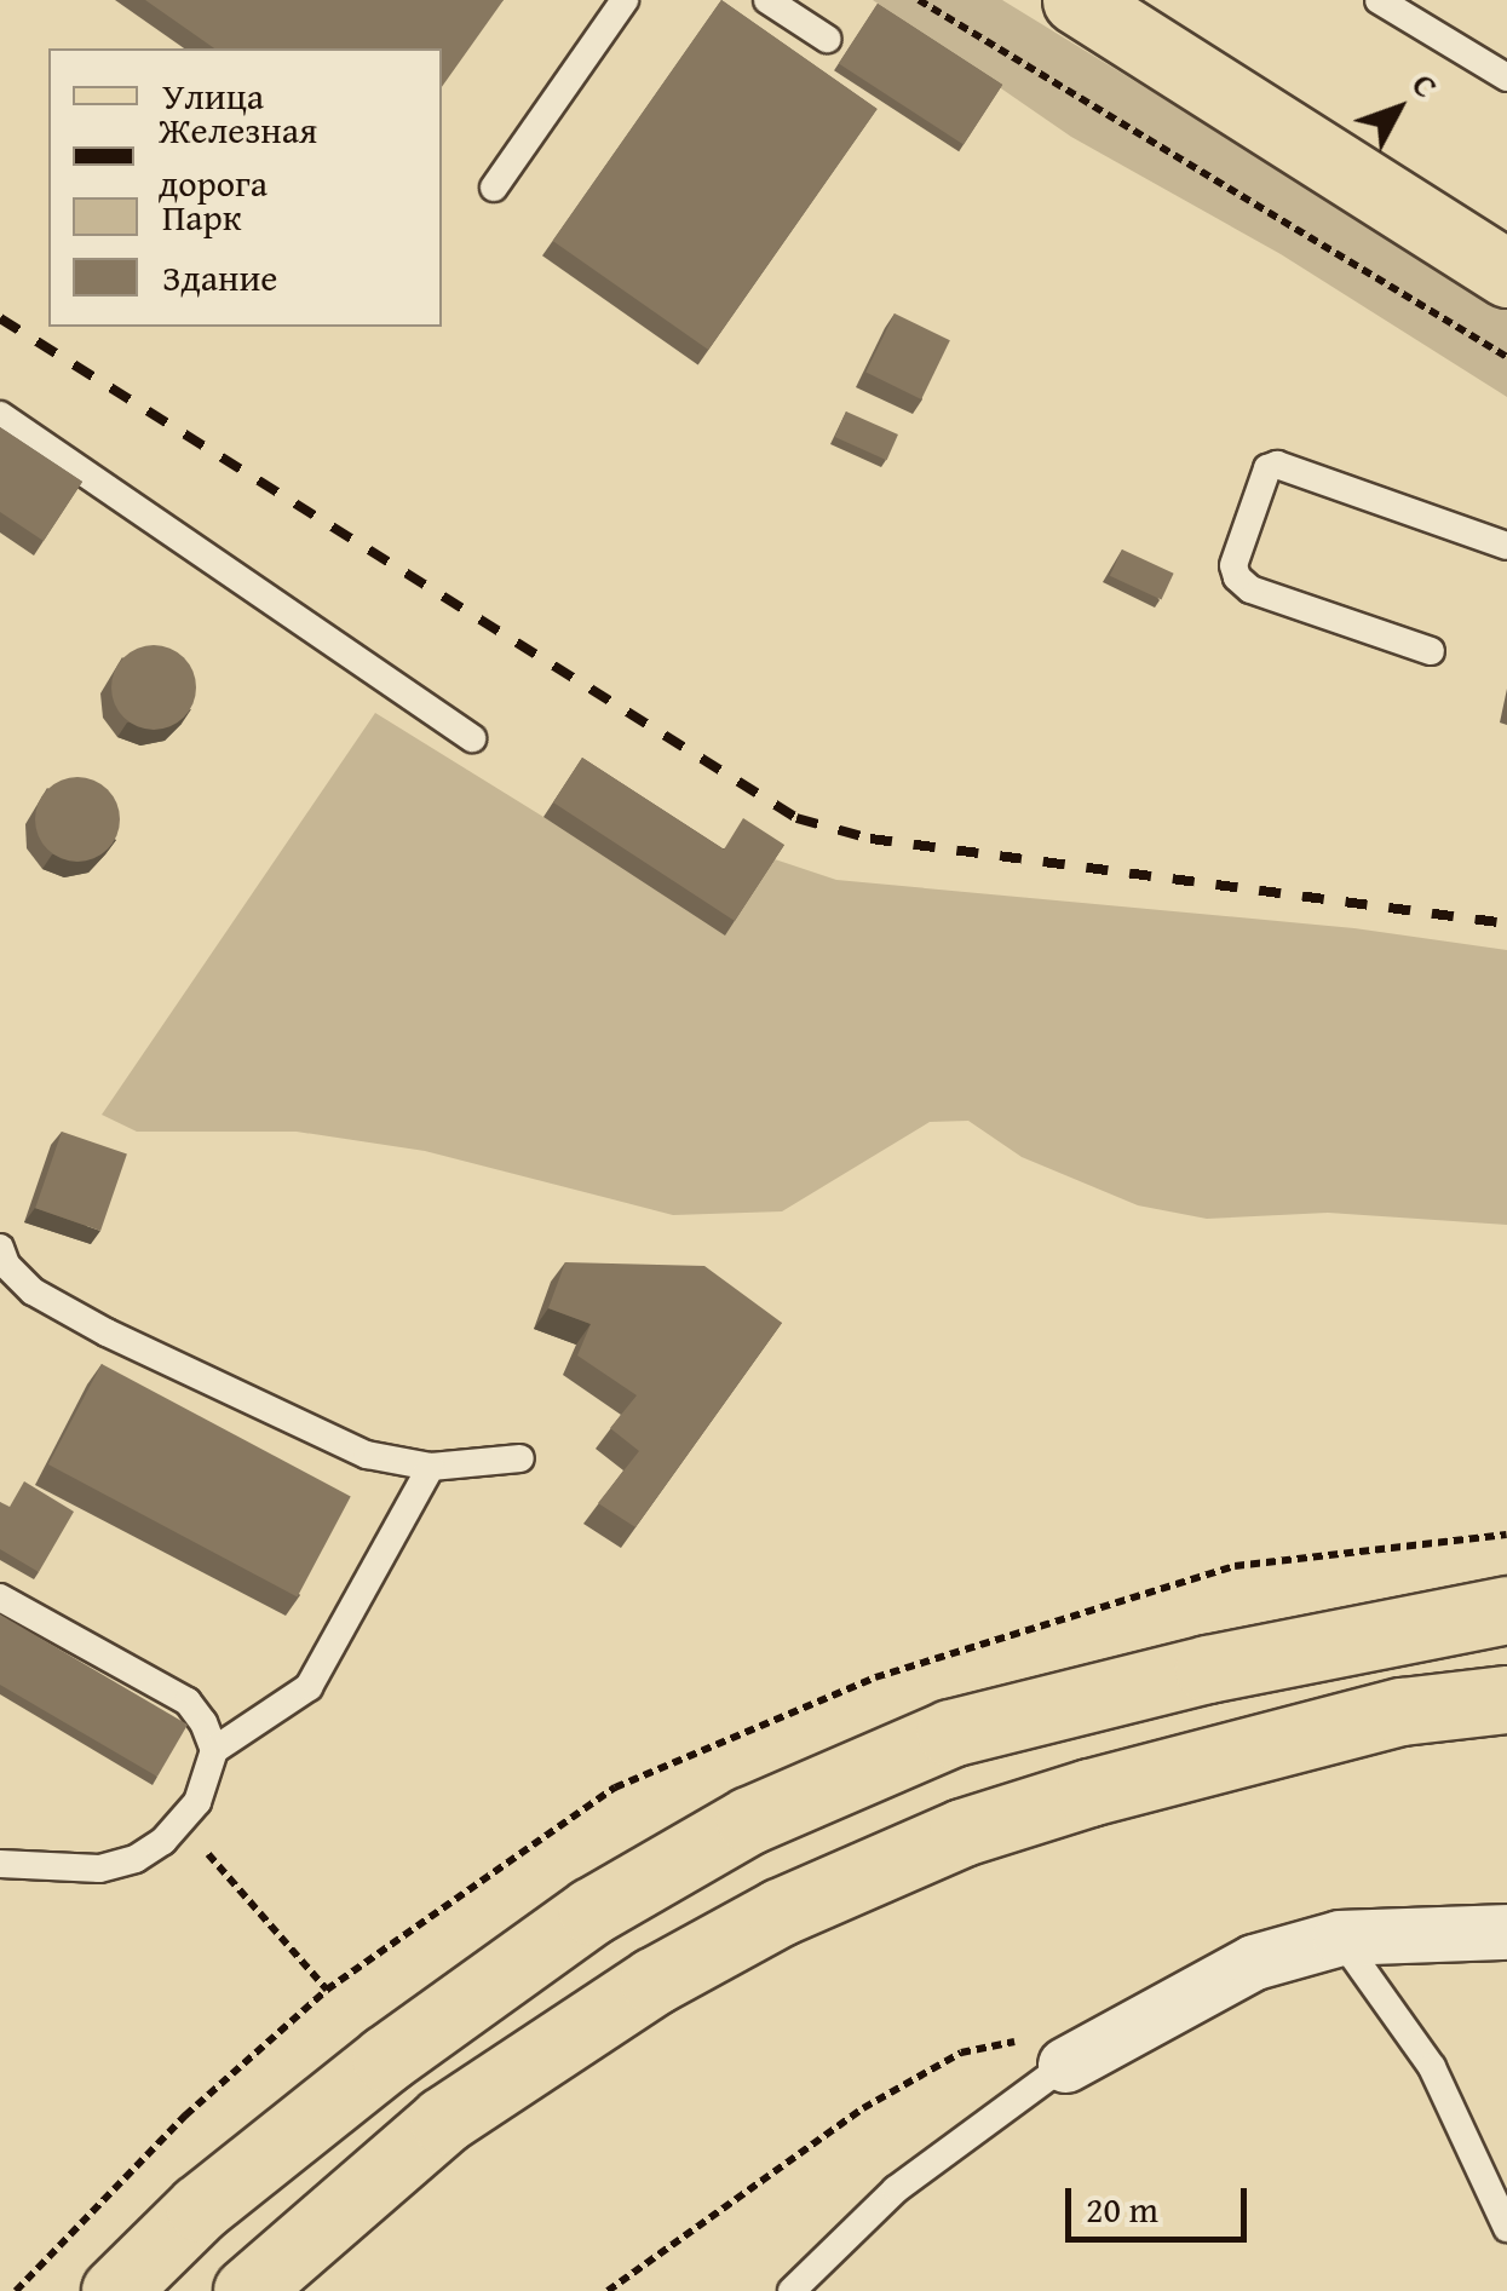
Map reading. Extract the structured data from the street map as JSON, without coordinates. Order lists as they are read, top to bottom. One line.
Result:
{"legend":["Улица","Железная дорога","Парк","Здание"],"scale_bar":"20 m","north":"top right"}
